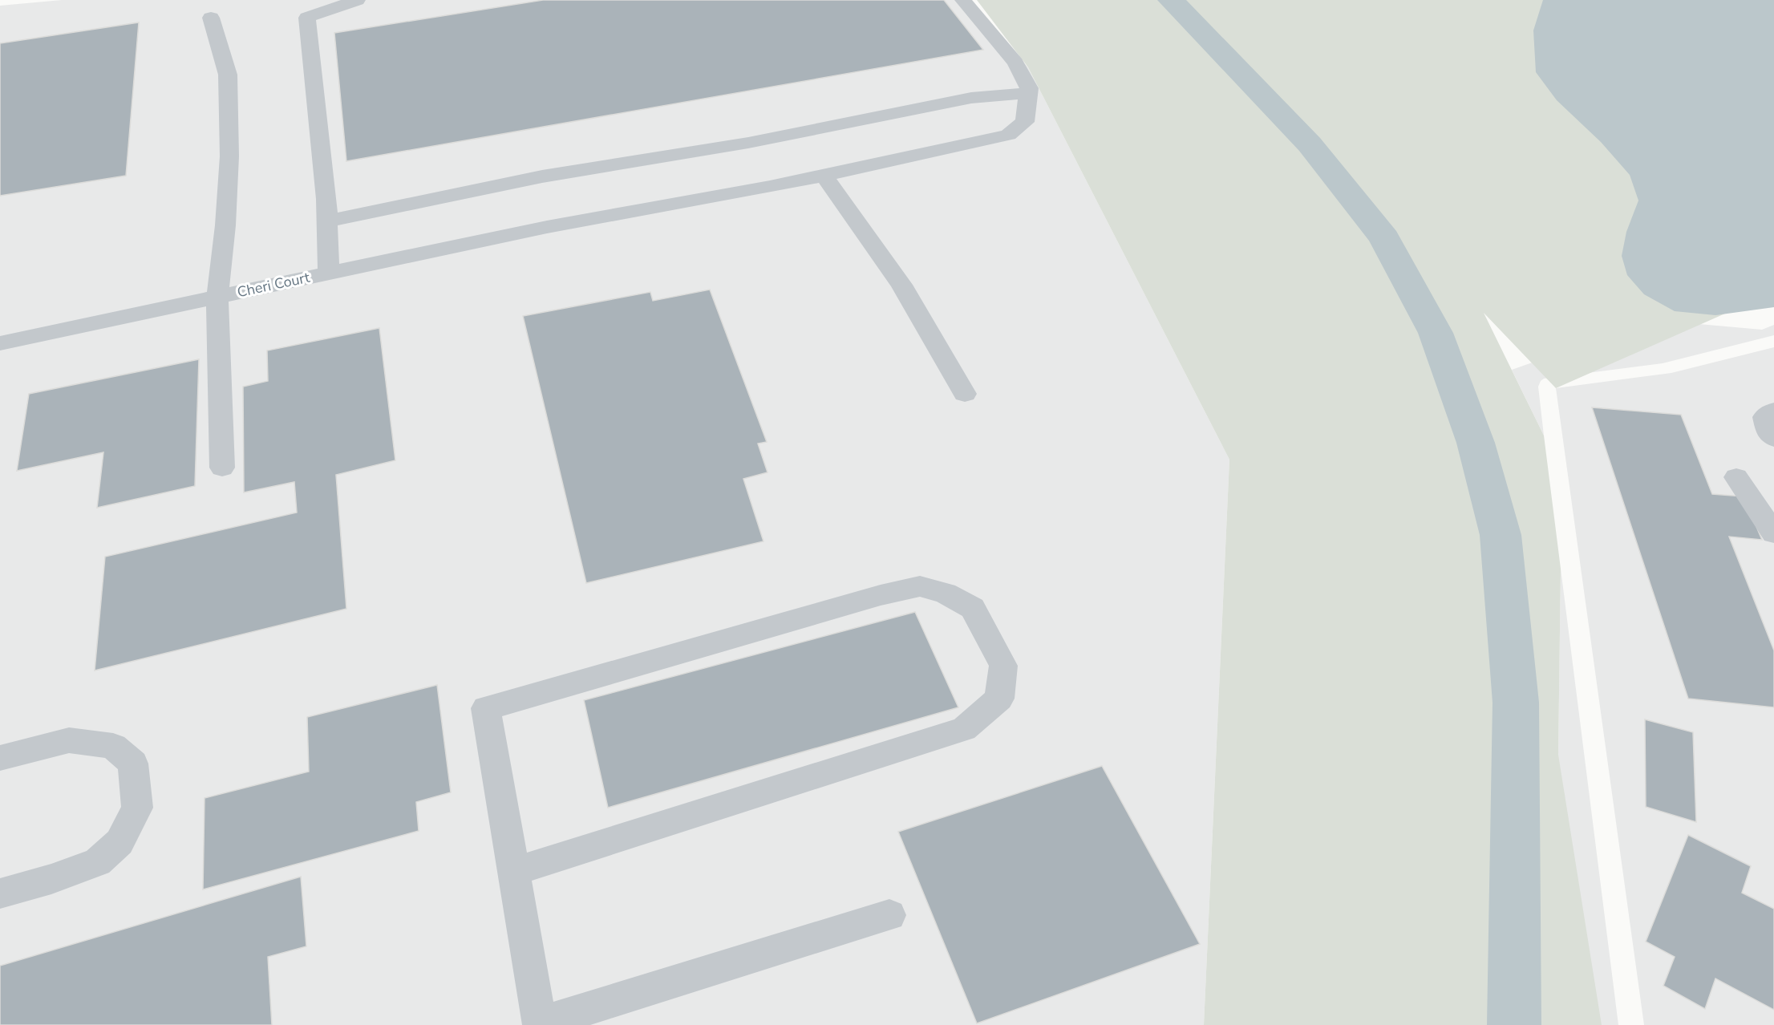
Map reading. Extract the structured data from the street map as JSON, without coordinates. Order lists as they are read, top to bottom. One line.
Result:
{"streets":{"street":["Cheri Court"]}}
